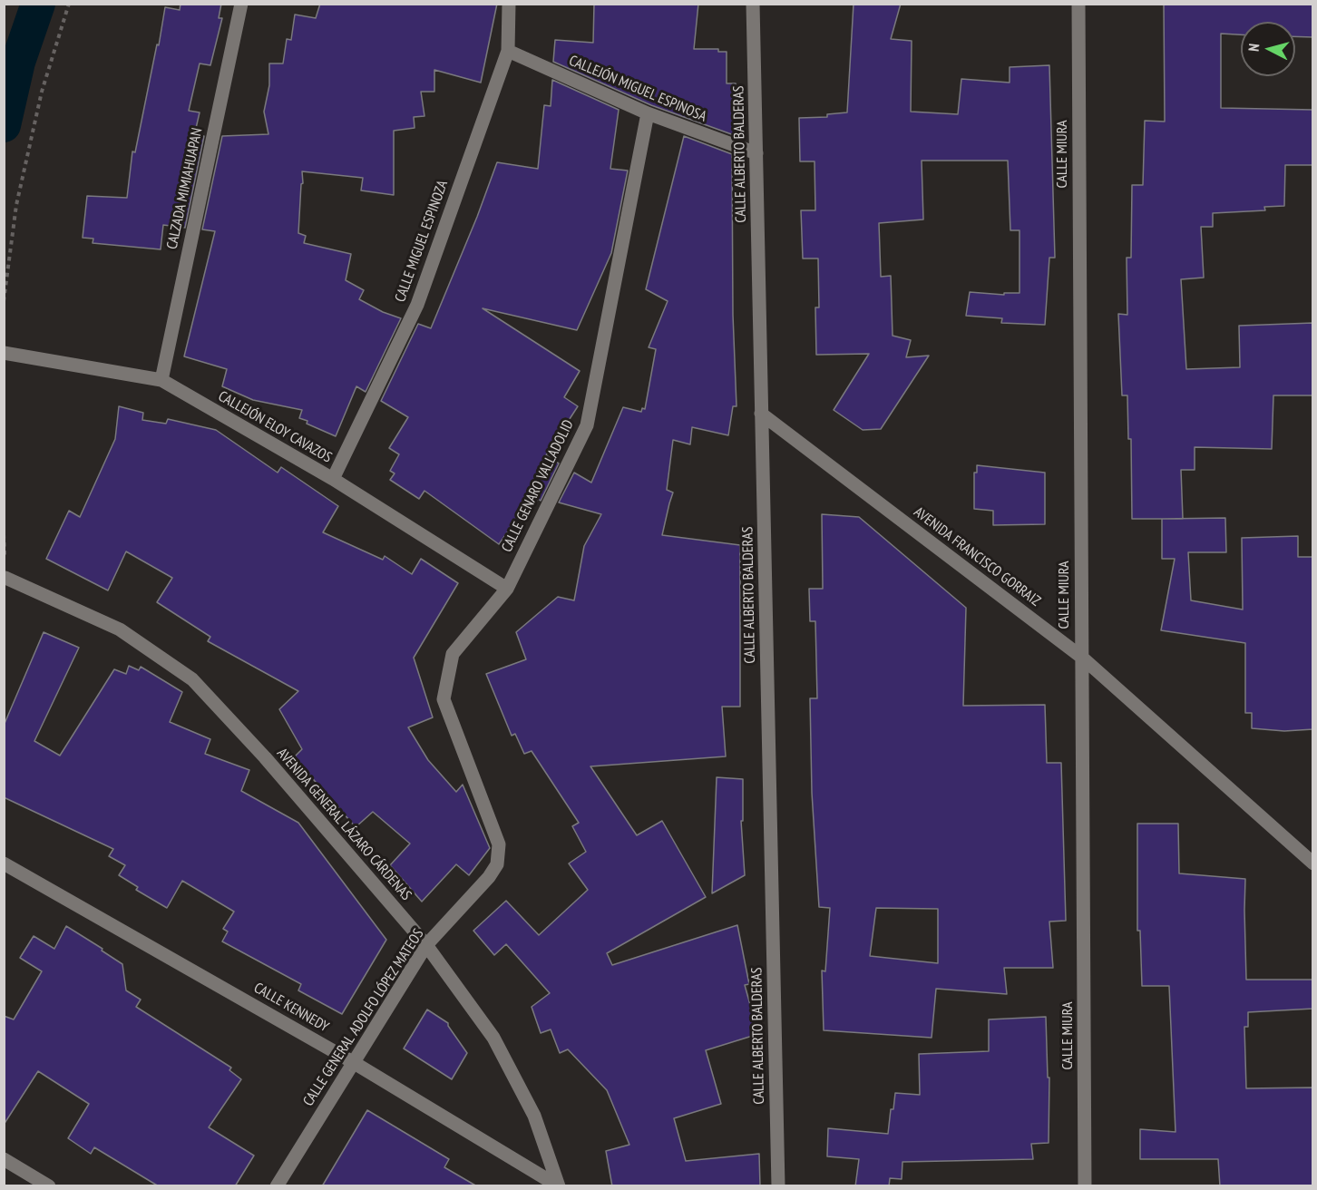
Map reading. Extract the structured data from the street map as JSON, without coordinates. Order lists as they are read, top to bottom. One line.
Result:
{"streets":{"street":["CALLEJÓN MIGUEL ESPINOSA","CALLE ALBERTO BALDERAS","CALLE MIURA","CALZADA MIMIAHUAPAN","CALLE MIGUEL ESPINOZA","CALLEJÓN ELOY CAVAZOS","CALLE GENARO VALLADOLID","AVENIDA FRANCISCO GORRAIZ","AVENIDA GENERAL LÁZARO CÁRDENAS","CALLE KENNEDY","CALLE GENERAL ADOLFO LÓPEZ MATEOS"]},"crossings":[["CALLEJÓN MIGUEL ESPINOSA","CALLE ALBERTO BALDERAS"],["CALLEJÓN MIGUEL ESPINOSA","CALLE MIGUEL ESPINOZA"],["CALLEJÓN MIGUEL ESPINOSA","CALLE GENARO VALLADOLID"],["CALLE ALBERTO BALDERAS","AVENIDA FRANCISCO GORRAIZ"],["CALLE MIURA","AVENIDA FRANCISCO GORRAIZ"],["CALZADA MIMIAHUAPAN","CALLEJÓN ELOY CAVAZOS"],["CALLE MIGUEL ESPINOZA","CALLEJÓN ELOY CAVAZOS"],["CALLEJÓN ELOY CAVAZOS","CALLE GENARO VALLADOLID"],["CALLE GENARO VALLADOLID","CALLE GENERAL ADOLFO LÓPEZ MATEOS"],["AVENIDA GENERAL LÁZARO CÁRDENAS","CALLE KENNEDY"],["AVENIDA GENERAL LÁZARO CÁRDENAS","CALLE GENERAL ADOLFO LÓPEZ MATEOS"],["CALLE KENNEDY","CALLE GENERAL ADOLFO LÓPEZ MATEOS"]],"north":"left"}
